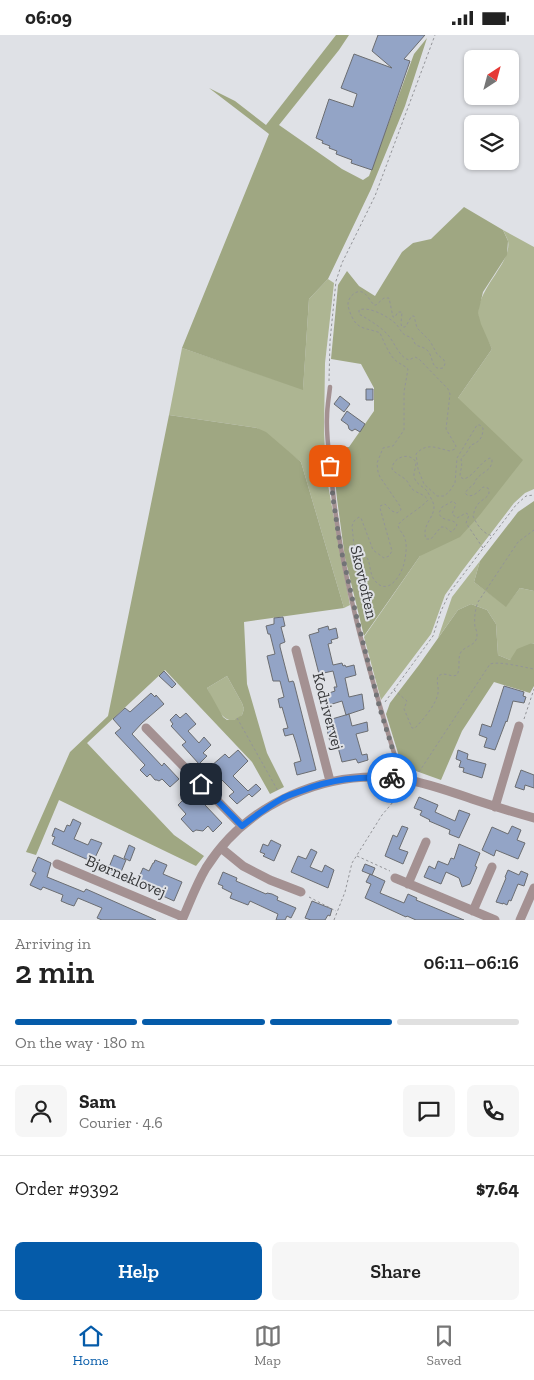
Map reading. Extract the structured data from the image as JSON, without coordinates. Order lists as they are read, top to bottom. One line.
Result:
{"streets":{"street":["Kodrivervej","Bjørneklovej"],"lane":["Skovtoften"]},"north":"top right","page":{"status":"06:09","heading":["2 min","Arriving in","06:11–06:16"],"panel":["Sam","Courier · 4.6","Order #9392","$7.64"],"bar":"On the way · 180 m","buttons":["Help","Share"],"tabs":["Home","Map","Saved"]}}
